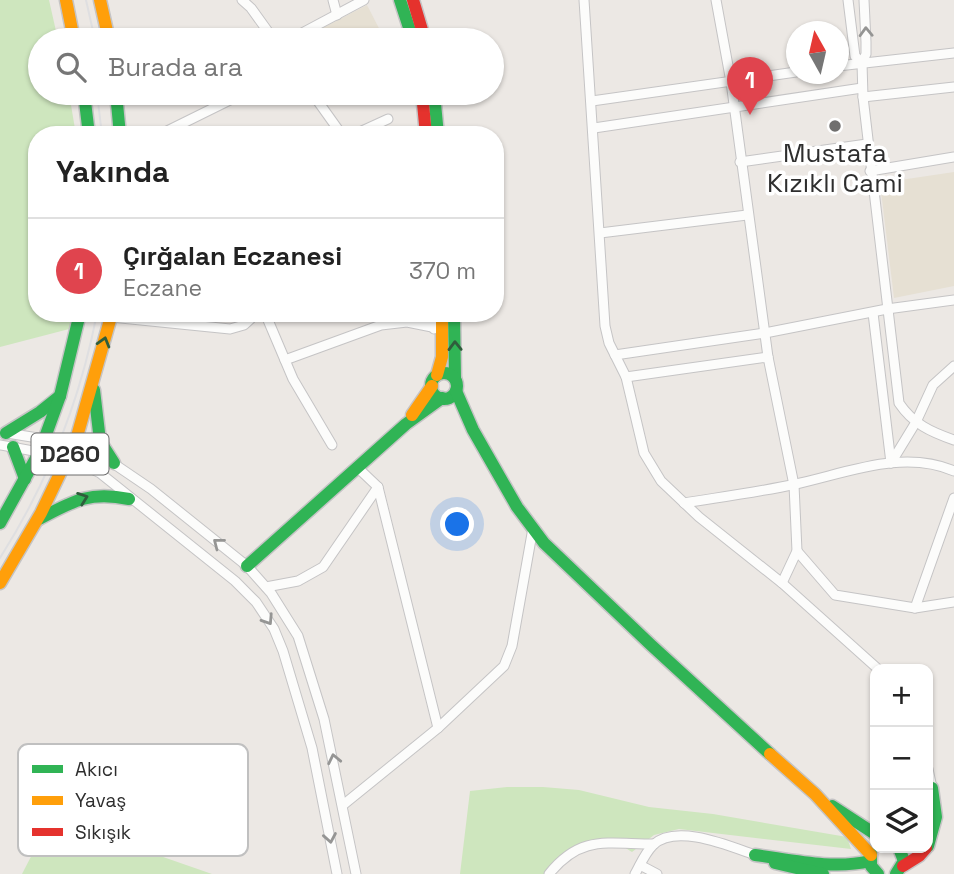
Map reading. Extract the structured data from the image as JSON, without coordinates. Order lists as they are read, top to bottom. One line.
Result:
{"streets":{"main road":["D260"]},"places":["Mustafa Kızıklı Cami"],"legend":["Akıcı","Yavaş","Sıkışık"],"north":"top","page":{"search":"Burada ara","pins":"1","heading":"Yakında","list":[{"mark":"1","name":"Çırğalan Eczanesi","note":"Eczane","value":"370 m"}],"map_buttons":["+","−"]}}
